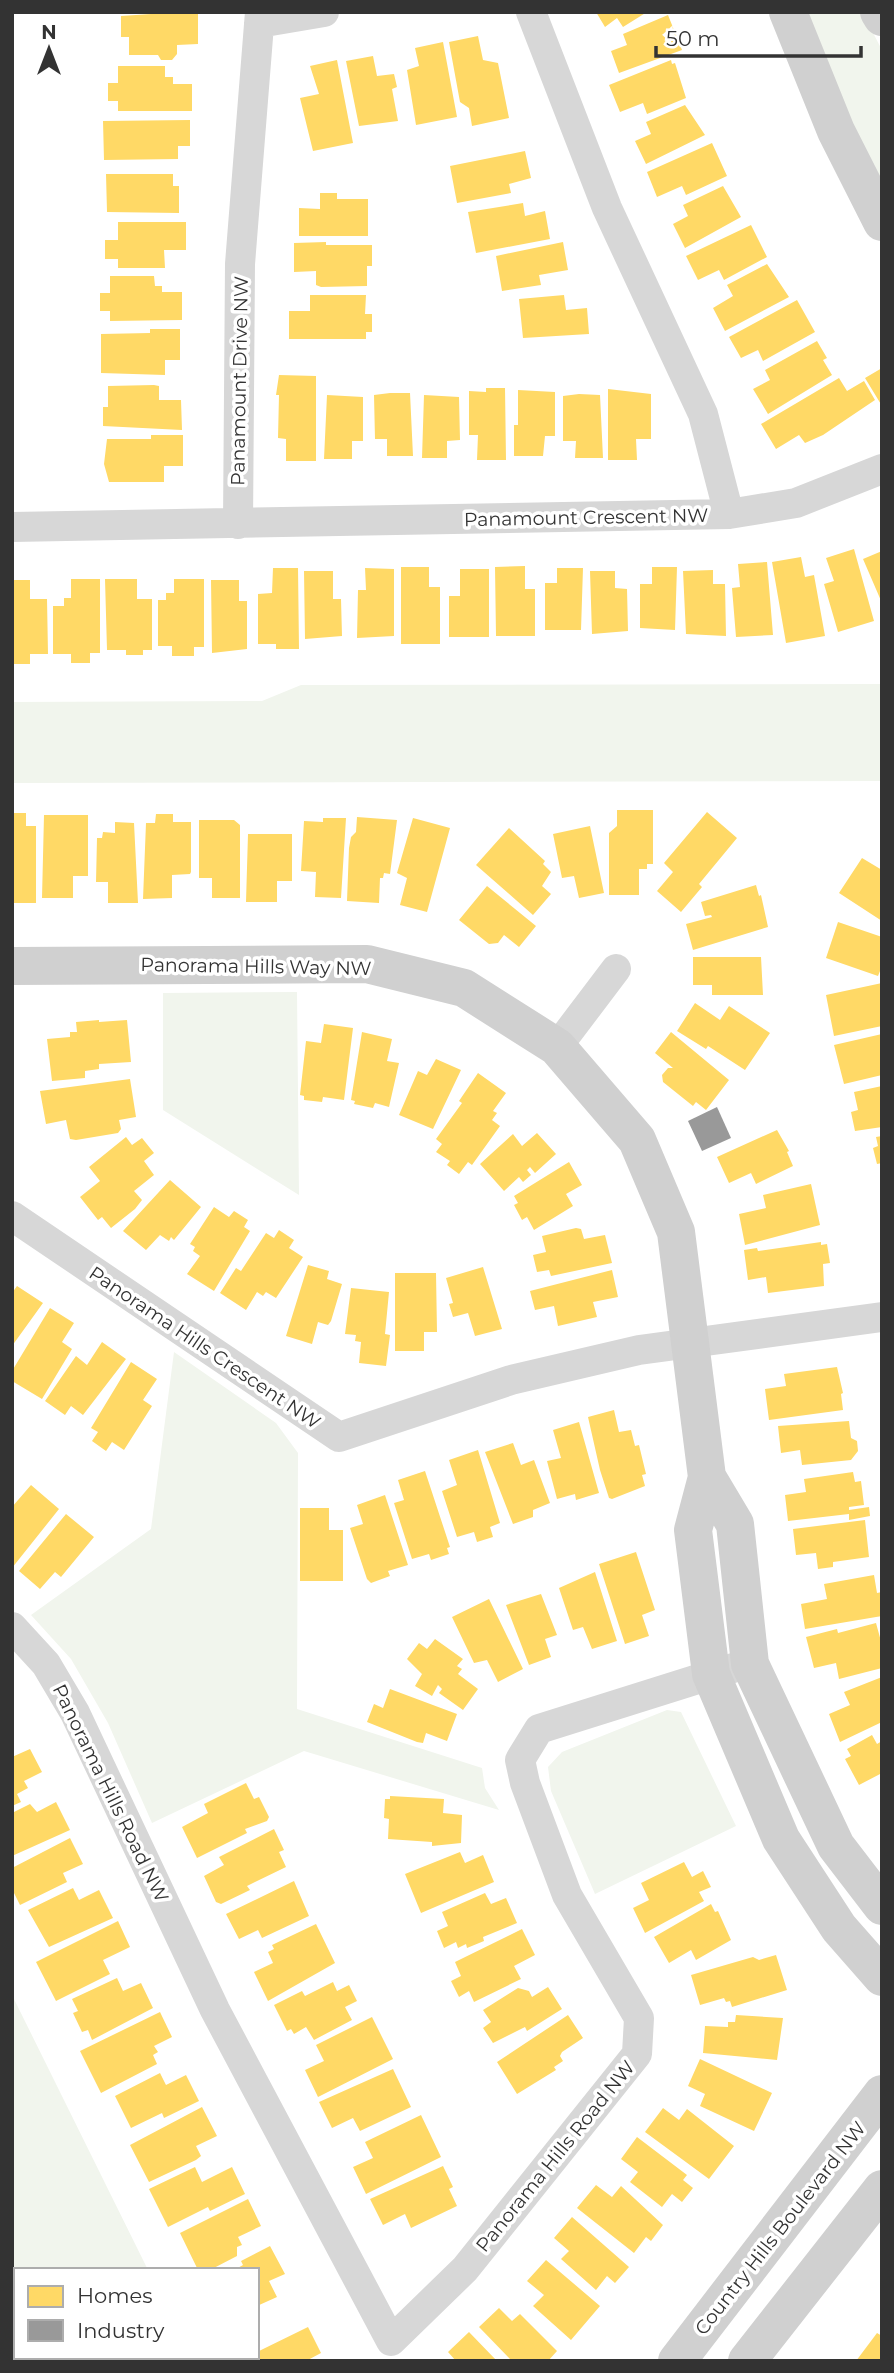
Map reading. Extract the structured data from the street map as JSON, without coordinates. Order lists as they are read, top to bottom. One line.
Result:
{"streets":{"street":["Panamount Drive NW","Panamount Crescent NW","Panorama Hills Way NW","Panorama Hills Crescent NW","Panorama Hills Road NW","Country Hills Boulevard NW"]},"crossings":[["Panamount Drive NW","Panamount Crescent NW"],["Panorama Hills Way NW","Panorama Hills Crescent NW"],["Panorama Hills Way NW","Panorama Hills Road NW"]],"legend":["Homes","Industry"],"scale_bar":"50 m","north":"top"}
